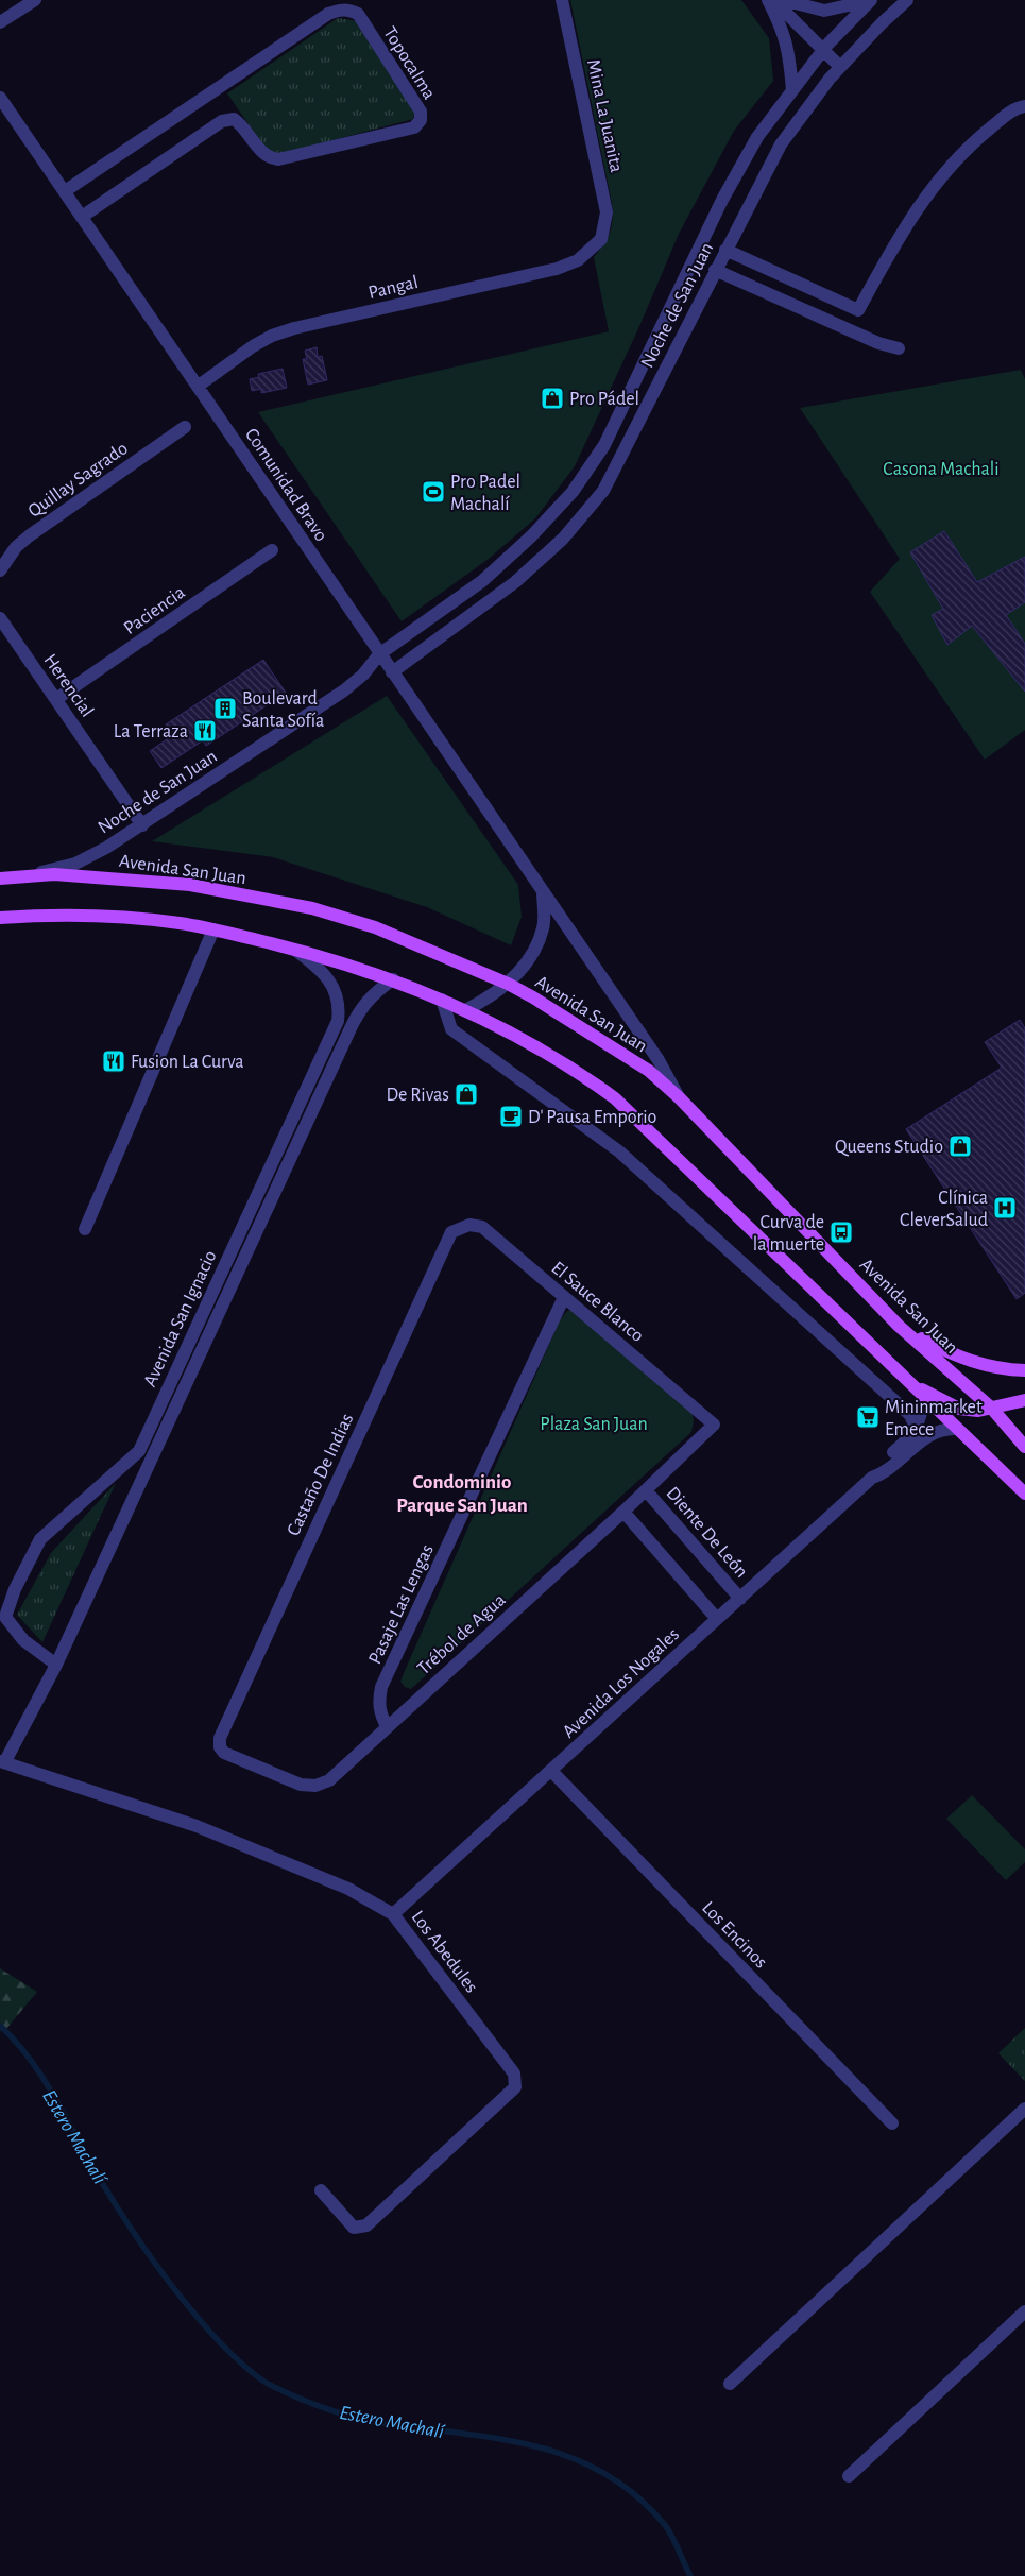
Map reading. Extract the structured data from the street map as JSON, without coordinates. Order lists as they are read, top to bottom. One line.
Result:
{"streets":{"main road":["Avenida San Juan"],"street":["Topocalma","Mina La Juanita","Pangal","Noche de San Juan","Quillay Sagrado","Comunidad Bravo","Paciencia","Herencial","El Sauce Blanco","Avenida San Ignacio","Castaño De Indias","Diente De León","Pasaje Las Lengas","Trébol de Agua","Avenida Los Nogales","Los Encinos","Los Abedules"]},"crossings":[["Topocalma","Comunidad Bravo"],["Mina La Juanita","Pangal"],["Pangal","Comunidad Bravo"],["Noche de San Juan","Comunidad Bravo"],["Noche de San Juan","Herencial"],["Noche de San Juan","Avenida San Juan"],["Comunidad Bravo","Avenida San Juan"],["Paciencia","Herencial"],["El Sauce Blanco","Castaño De Indias"],["El Sauce Blanco","Pasaje Las Lengas"],["El Sauce Blanco","Trébol de Agua"],["Avenida San Ignacio","Los Abedules"],["Castaño De Indias","Trébol de Agua"],["Diente De León","Trébol de Agua"],["Diente De León","Avenida Los Nogales"],["Pasaje Las Lengas","Trébol de Agua"],["Avenida Los Nogales","Los Encinos"],["Avenida Los Nogales","Los Abedules"]],"districts":["Condominio Parque San Juan"],"water":["Estero Machalí"],"parks":["Casona Machali","Plaza San Juan"],"places":{"shop":["Pro Pádel","De Rivas","Queens Studio"],"sports":["Pro Padel Machalí"],"building":["Boulevard Santa Sofía"],"restaurant":["La Terraza","Fusion La Curva"],"cafe":["D' Pausa Emporio"],"hospital":["Clínica CleverSalud"],"bus stop":["Curva de la muerte"],"supermarket":["Mininmarket Emece"]}}
